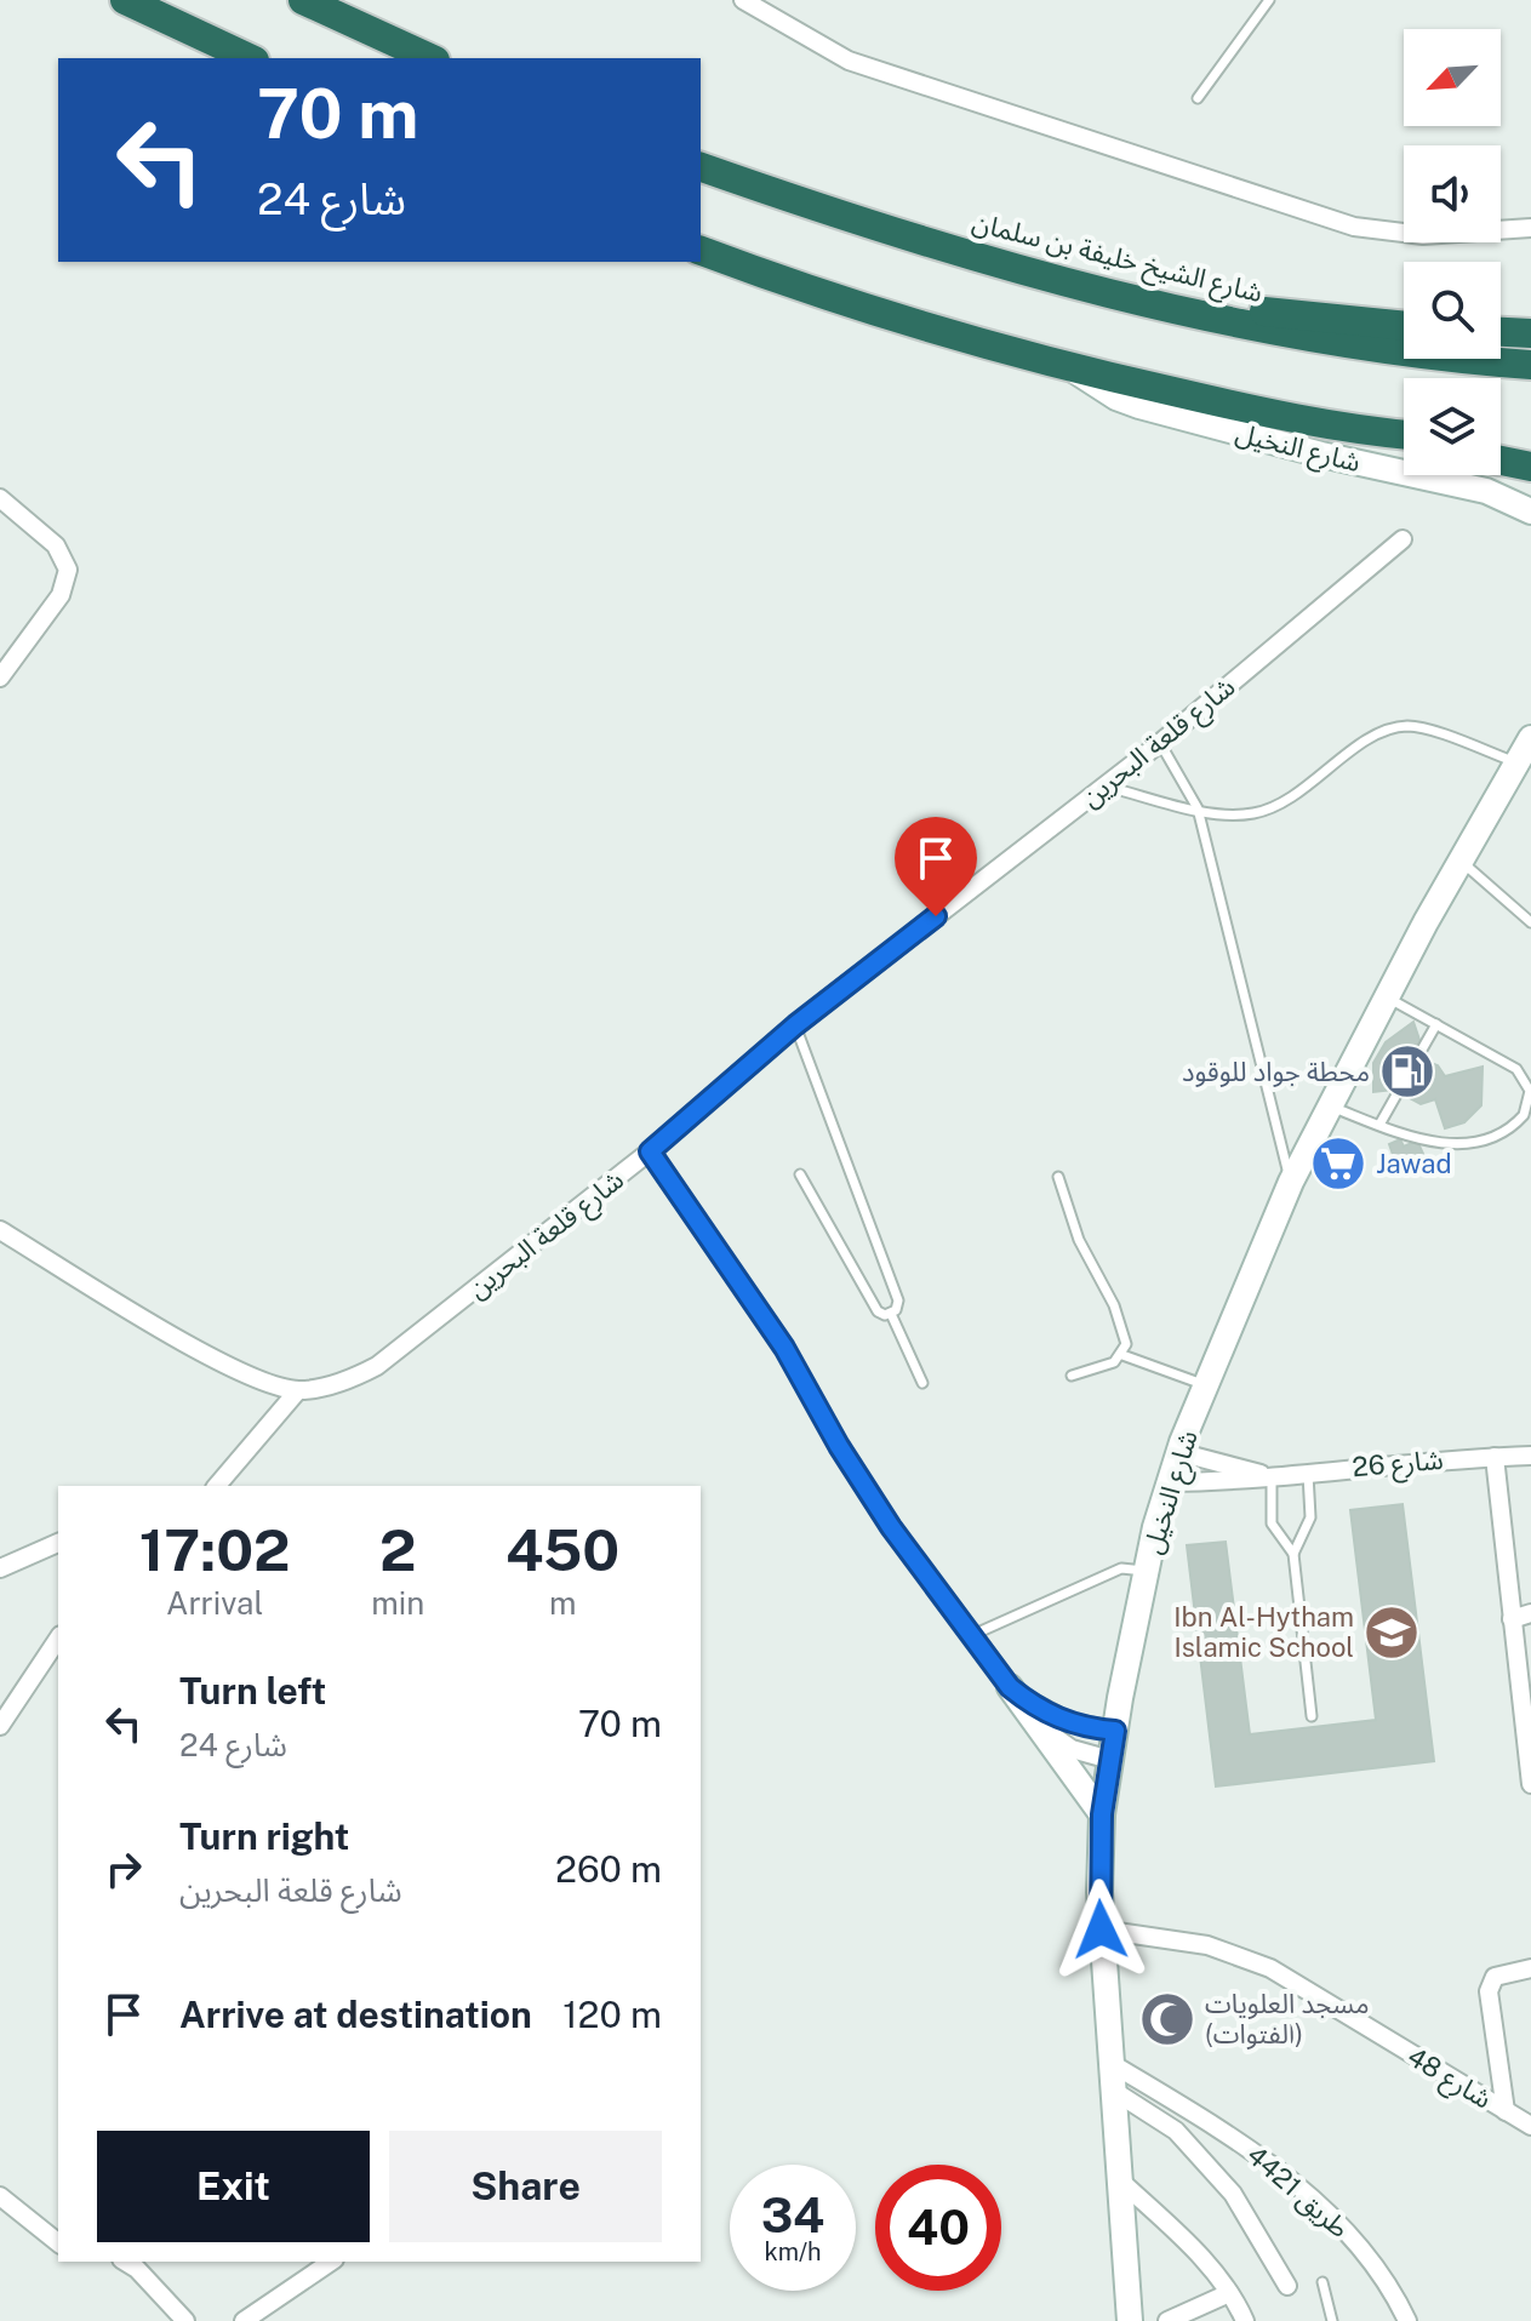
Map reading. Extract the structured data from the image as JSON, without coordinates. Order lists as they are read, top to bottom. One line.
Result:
{"streets":{"highway":["شارع الشيخ خليفة بن سلمان"],"street":["شارع النخيل","شارع قلعة البحرين","شارع 26","شارع 48","طريق 4421"]},"crossings":[["شارع النخيل","شارع 26"],["شارع النخيل","شارع 48"],["شارع النخيل","طريق 4421"]],"places":{"fuel station":["محطة جواد للوقود"],"supermarket":["Jawad"],"school or university":["Ibn Al-Hytham Islamic School"],"mosque":["مسجد العلويات (الفتوات)"]},"north":"bottom left","page":{"turn":["70 m","شارع 24"],"eta":["17:02","Arrival","2","min","450","m"],"list":[{"name":"Turn left","note":"شارع 24","value":"70 m"},{"name":"Turn right","note":"شارع قلعة البحرين","value":"260 m"},{"name":"Arrive at destination","value":"120 m"}],"buttons":["Exit","Share"],"speed":"34 km/h","limit":"40"}}
